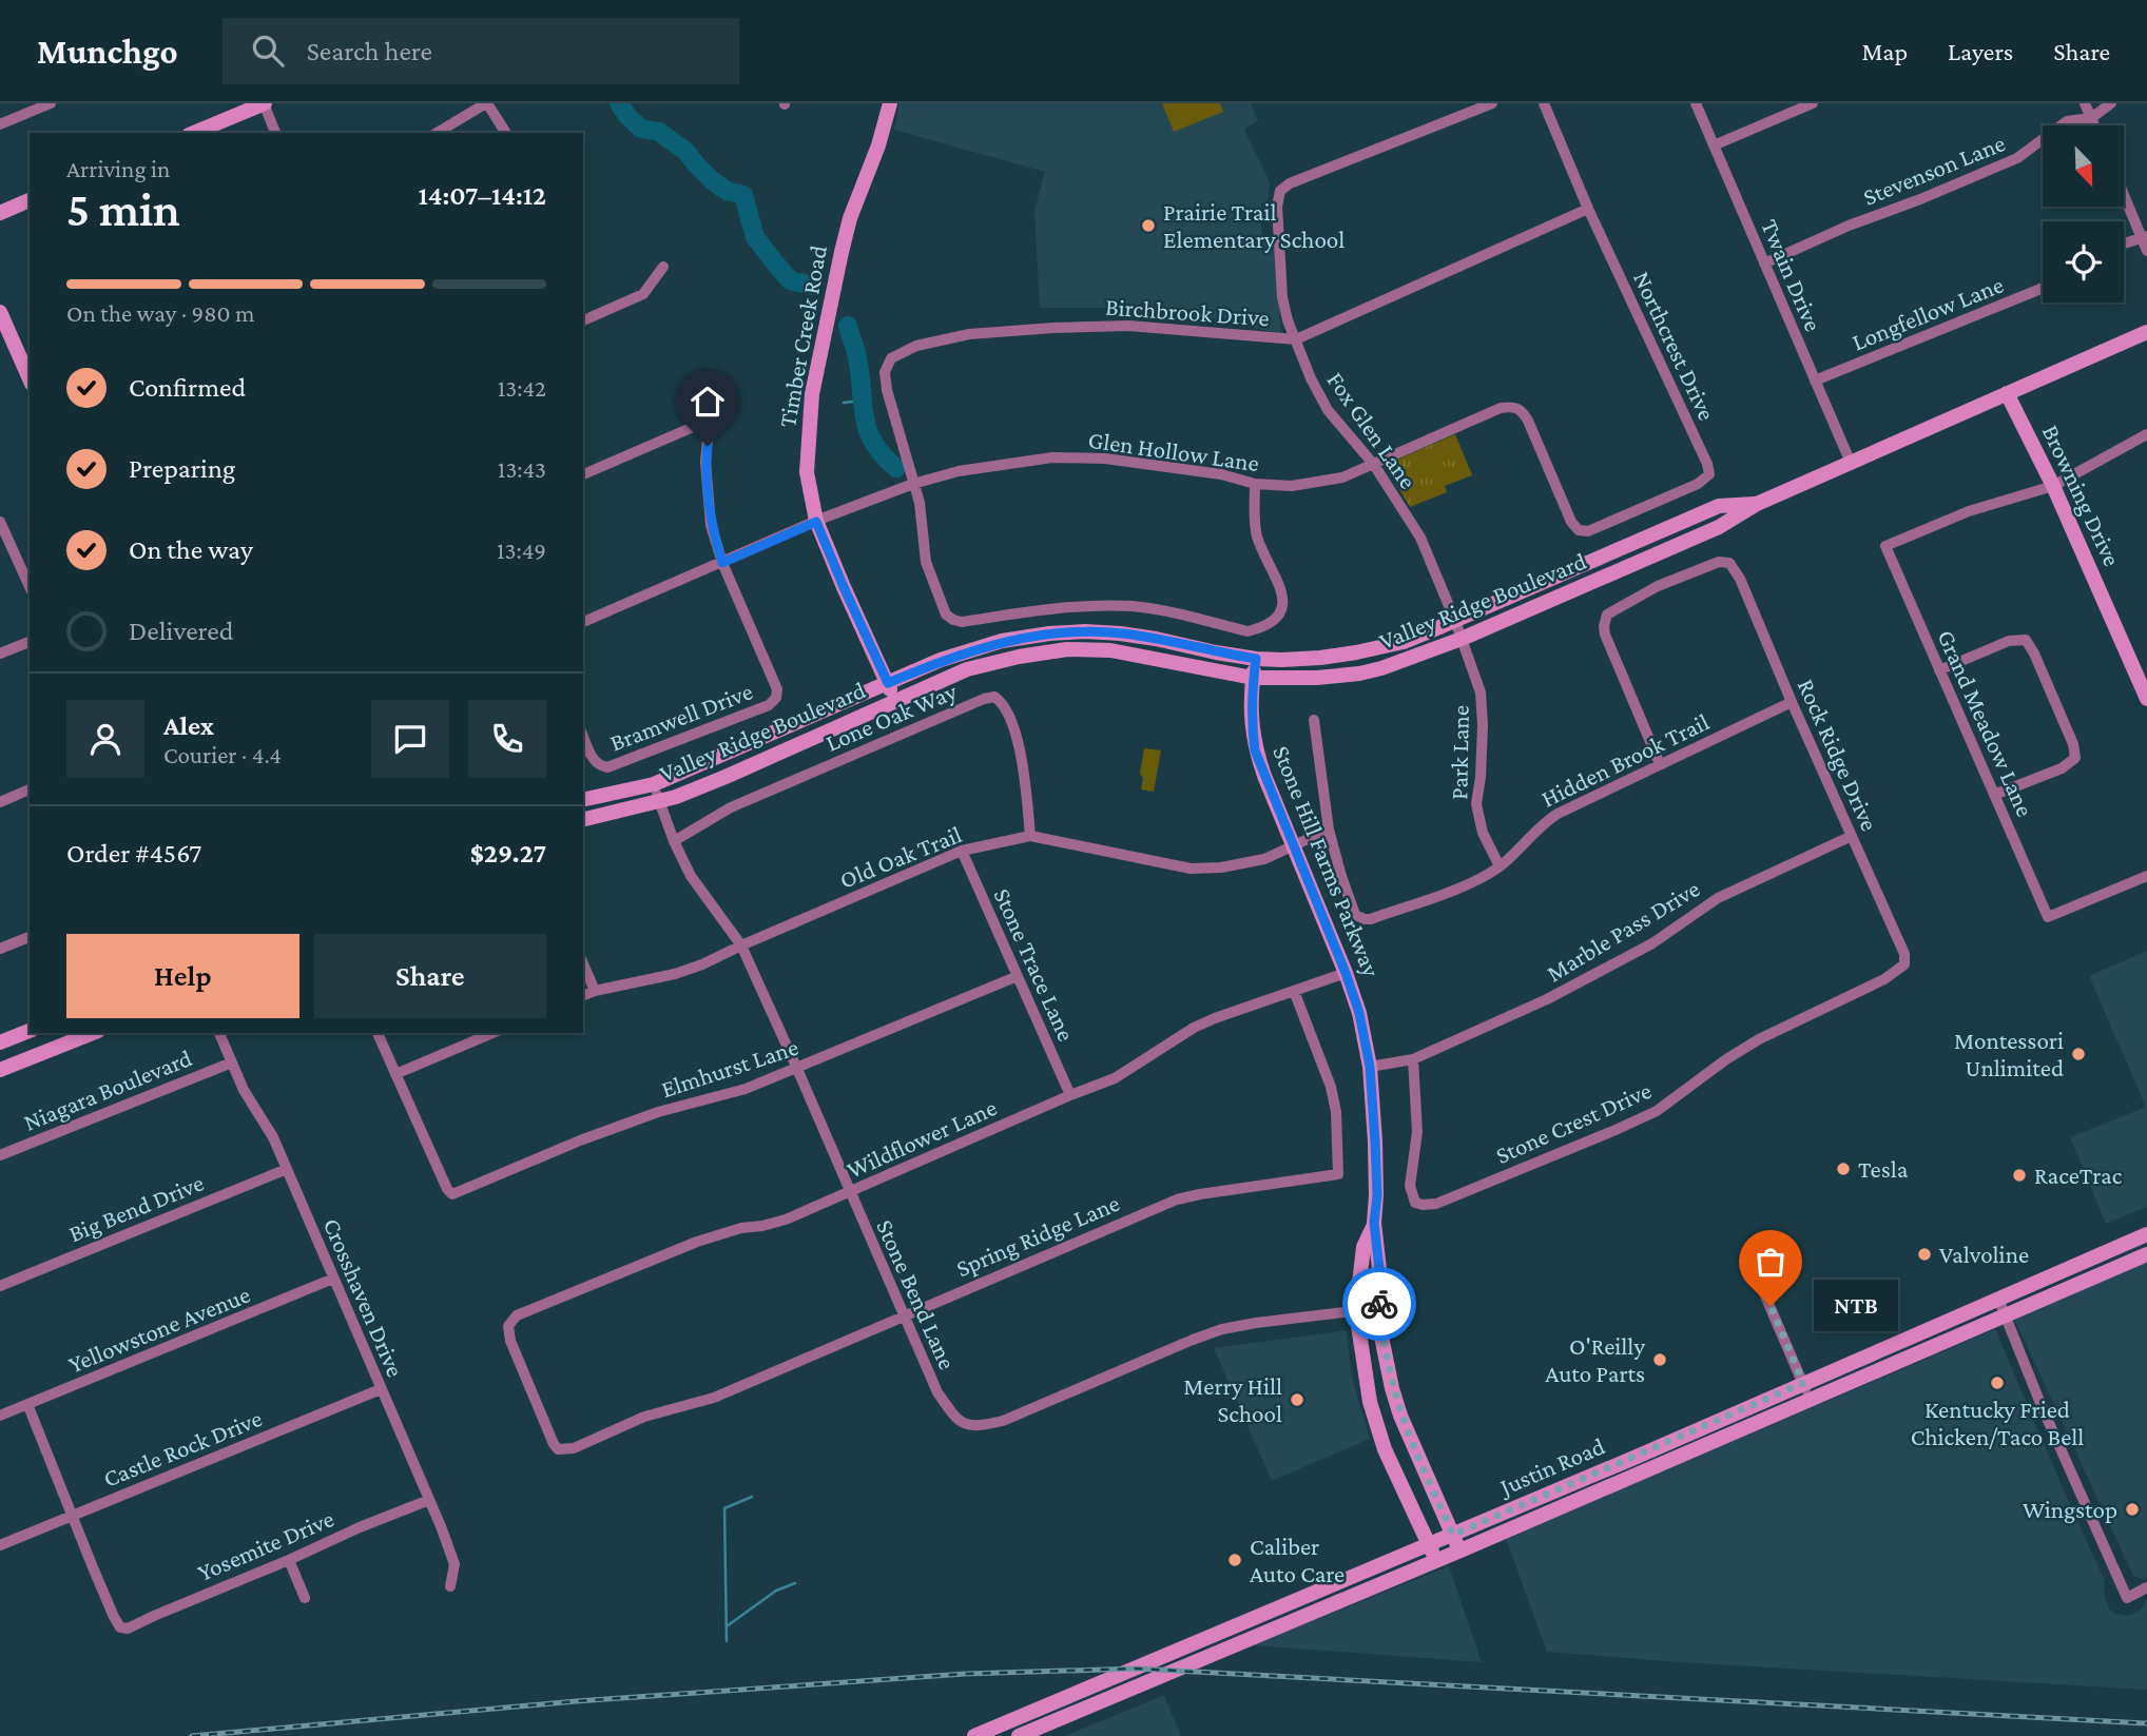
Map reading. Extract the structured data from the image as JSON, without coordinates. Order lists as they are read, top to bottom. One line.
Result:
{"streets":{"main road":["Timber Creek Road","Browning Drive","Valley Ridge Boulevard","Stone Hill Farms Parkway","Justin Road"],"street":["Stevenson Lane","Twain Drive","Birchbrook Drive","Longfellow Lane","Northcrest Drive","Fox Glen Lane","Glen Hollow Lane","Bramwell Drive","Lone Oak Way","Grand Meadow Lane","Park Lane","Rock Ridge Drive","Hidden Brook Trail","Old Oak Trail","Marble Pass Drive","Stone Trace Lane","Elmhurst Lane","Niagara Boulevard","Stone Crest Drive","Wildflower Lane","Big Bend Drive","Spring Ridge Lane","Stone Bend Lane","Crosshaven Drive","Yellowstone Avenue","Castle Rock Drive","Yosemite Drive"]},"crossings":[["Stevenson Lane","Twain Drive"],["Twain Drive","Longfellow Lane"],["Twain Drive","Valley Ridge Boulevard"],["Birchbrook Drive","Northcrest Drive"],["Birchbrook Drive","Fox Glen Lane"],["Birchbrook Drive","Glen Hollow Lane"],["Timber Creek Road","Glen Hollow Lane"],["Timber Creek Road","Valley Ridge Boulevard"],["Northcrest Drive","Glen Hollow Lane"],["Fox Glen Lane","Glen Hollow Lane"],["Fox Glen Lane","Valley Ridge Boulevard"],["Fox Glen Lane","Park Lane"],["Glen Hollow Lane","Bramwell Drive"],["Browning Drive","Valley Ridge Boulevard"],["Browning Drive","Grand Meadow Lane"],["Valley Ridge Boulevard","Park Lane"],["Valley Ridge Boulevard","Stone Hill Farms Parkway"],["Valley Ridge Boulevard","Stone Bend Lane"],["Lone Oak Way","Old Oak Trail"],["Lone Oak Way","Stone Bend Lane"],["Park Lane","Hidden Brook Trail"],["Rock Ridge Drive","Hidden Brook Trail"],["Rock Ridge Drive","Marble Pass Drive"],["Rock Ridge Drive","Stone Crest Drive"],["Hidden Brook Trail","Old Oak Trail"],["Old Oak Trail","Stone Hill Farms Parkway"],["Old Oak Trail","Stone Trace Lane"],["Old Oak Trail","Stone Bend Lane"],["Stone Hill Farms Parkway","Marble Pass Drive"],["Stone Hill Farms Parkway","Wildflower Lane"],["Stone Hill Farms Parkway","Stone Bend Lane"],["Stone Hill Farms Parkway","Justin Road"],["Marble Pass Drive","Stone Crest Drive"],["Stone Trace Lane","Elmhurst Lane"],["Stone Trace Lane","Wildflower Lane"],["Elmhurst Lane","Stone Bend Lane"],["Niagara Boulevard","Crosshaven Drive"],["Wildflower Lane","Spring Ridge Lane"],["Wildflower Lane","Stone Bend Lane"],["Big Bend Drive","Crosshaven Drive"],["Spring Ridge Lane","Stone Bend Lane"],["Crosshaven Drive","Yellowstone Avenue"],["Crosshaven Drive","Castle Rock Drive"],["Crosshaven Drive","Yosemite Drive"],["Castle Rock Drive","Yosemite Drive"]],"places":["Prairie Trail Elementary School","Montessori Unlimited","Tesla","RaceTrac","Valvoline","NTB","O'Reilly Auto Parts","Kentucky Fried Chicken/Taco Bell","Merry Hill School","Wingstop","Caliber Auto Care"],"north":"bottom right","page":{"header":"Munchgo","search":"Search here","nav":["Map","Layers","Share"],"heading":["5 min","Arriving in","14:07–14:12"],"panel":["Alex","Courier · 4.4","Order #4567","$29.27"],"bar":"On the way · 980 m","list":[["Confirmed","13:42"],["Preparing","13:43"],["On the way","13:49"],"Delivered"],"buttons":["Help","Share"],"bubble":"NTB"}}
